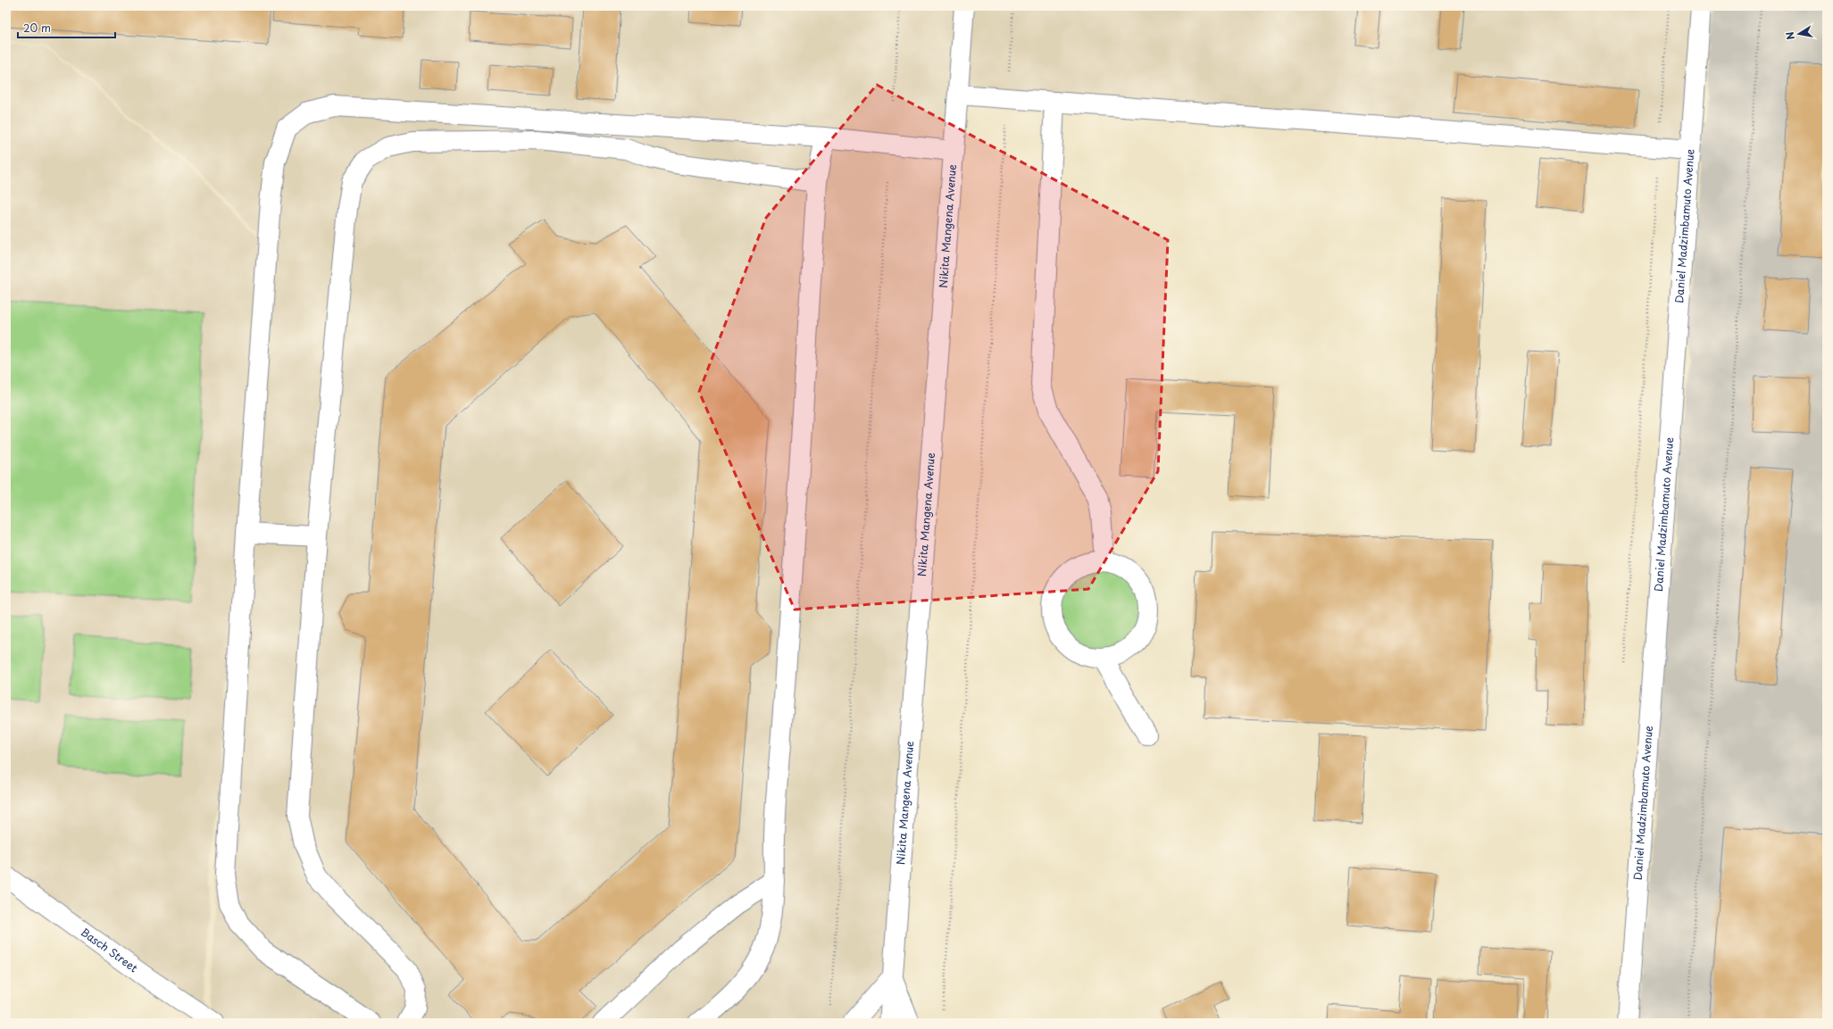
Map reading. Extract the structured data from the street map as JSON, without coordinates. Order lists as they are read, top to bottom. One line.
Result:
{"streets":{"street":["Nikita Mangena Avenue","Daniel Madzimbamuto Avenue","Basch Street"]},"scale_bar":"20 m","north":"left"}
